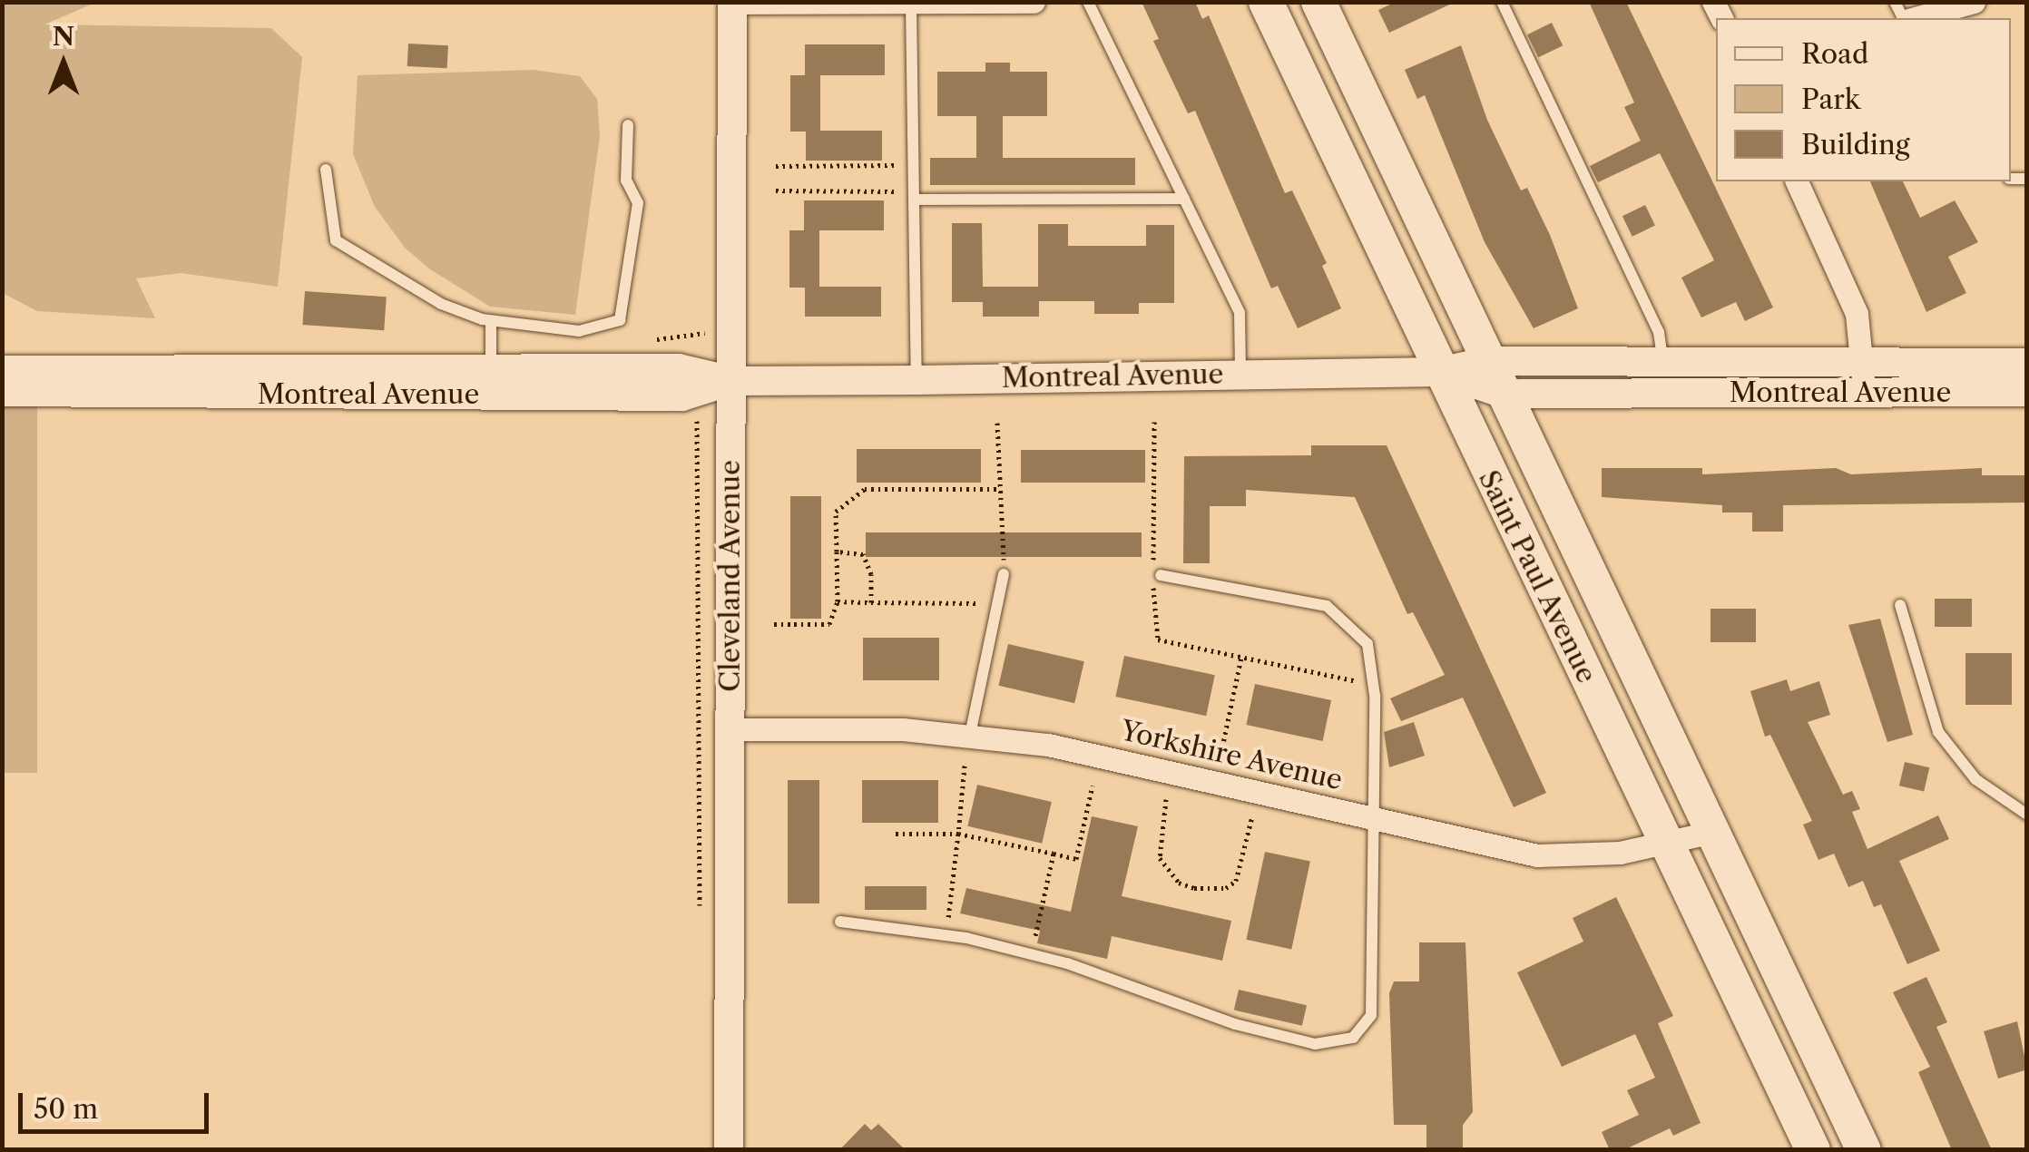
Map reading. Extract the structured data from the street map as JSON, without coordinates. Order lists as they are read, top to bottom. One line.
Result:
{"streets":{"main road":["Saint Paul Avenue"],"street":["Montreal Avenue","Cleveland Avenue","Yorkshire Avenue"]},"crossings":[["Montreal Avenue","Cleveland Avenue"],["Montreal Avenue","Saint Paul Avenue"],["Cleveland Avenue","Yorkshire Avenue"],["Saint Paul Avenue","Yorkshire Avenue"]],"legend":["Road","Park","Building"],"scale_bar":"50 m","north":"top"}
